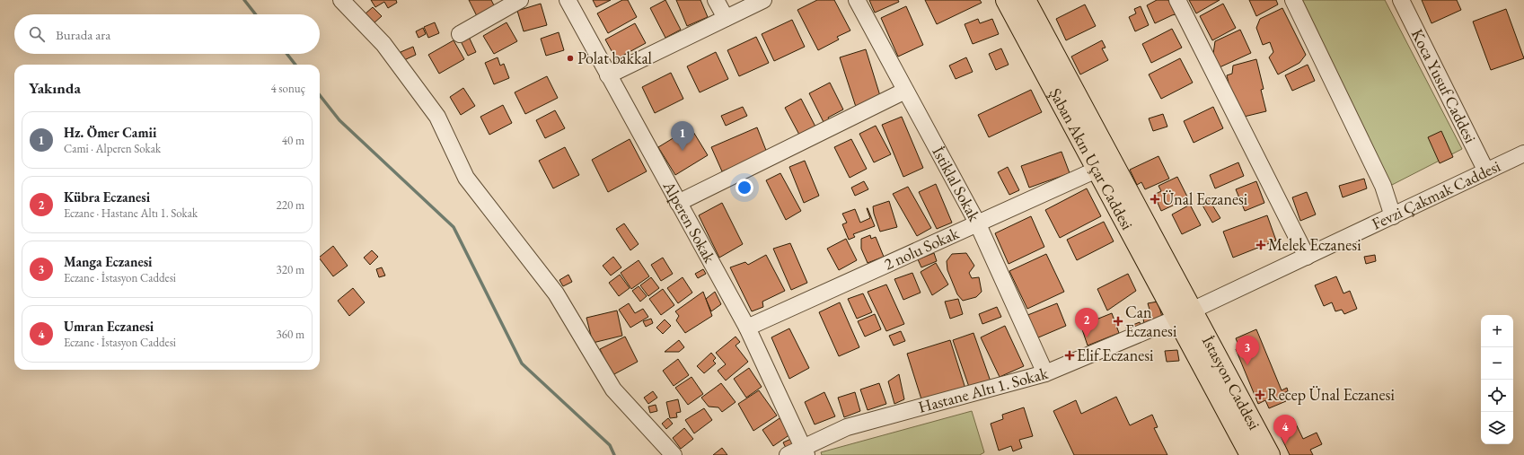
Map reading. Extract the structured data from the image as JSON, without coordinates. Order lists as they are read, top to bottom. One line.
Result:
{"streets":{"main road":["Şaban Akın Uçar Caddesi","İstasyon Caddesi"],"street":["Koca Yusuf Caddesi","İstiklal Sokak","Fevzi Çakmak Caddesi","Alperen Sokak","2 nolu Sokak","Hastane Altı 1. Sokak"]},"crossings":[["Koca Yusuf Caddesi","Fevzi Çakmak Caddesi"],["Şaban Akın Uçar Caddesi","Fevzi Çakmak Caddesi"],["Şaban Akın Uçar Caddesi","2 nolu Sokak"],["Şaban Akın Uçar Caddesi","İstasyon Caddesi"],["Şaban Akın Uçar Caddesi","Hastane Altı 1. Sokak"],["İstiklal Sokak","2 nolu Sokak"],["İstiklal Sokak","Hastane Altı 1. Sokak"],["Fevzi Çakmak Caddesi","İstasyon Caddesi"],["Fevzi Çakmak Caddesi","Hastane Altı 1. Sokak"],["Alperen Sokak","2 nolu Sokak"],["Alperen Sokak","Hastane Altı 1. Sokak"],["İstasyon Caddesi","Hastane Altı 1. Sokak"]],"places":{"other":["Polat bakkal"],"health":["Ünal Eczanesi","Melek Eczanesi","Can Eczanesi","Elif Eczanesi","Recep Ünal Eczanesi"]},"page":{"search":"Burada ara","heading":["Yakında","4 sonuç"],"list":[{"mark":"1","name":"Hz. Ömer Camii","note":"Cami · Alperen Sokak","value":"40 m"},{"mark":"2","name":"Kübra Eczanesi","note":"Eczane · Hastane Altı 1. Sokak","value":"220 m"},{"mark":"3","name":"Manga Eczanesi","note":"Eczane · İstasyon Caddesi","value":"320 m"},{"mark":"4","name":"Umran Eczanesi","note":"Eczane · İstasyon Caddesi","value":"360 m"}],"pins":["1","2","3","4"],"map_buttons":["+","−"]}}
